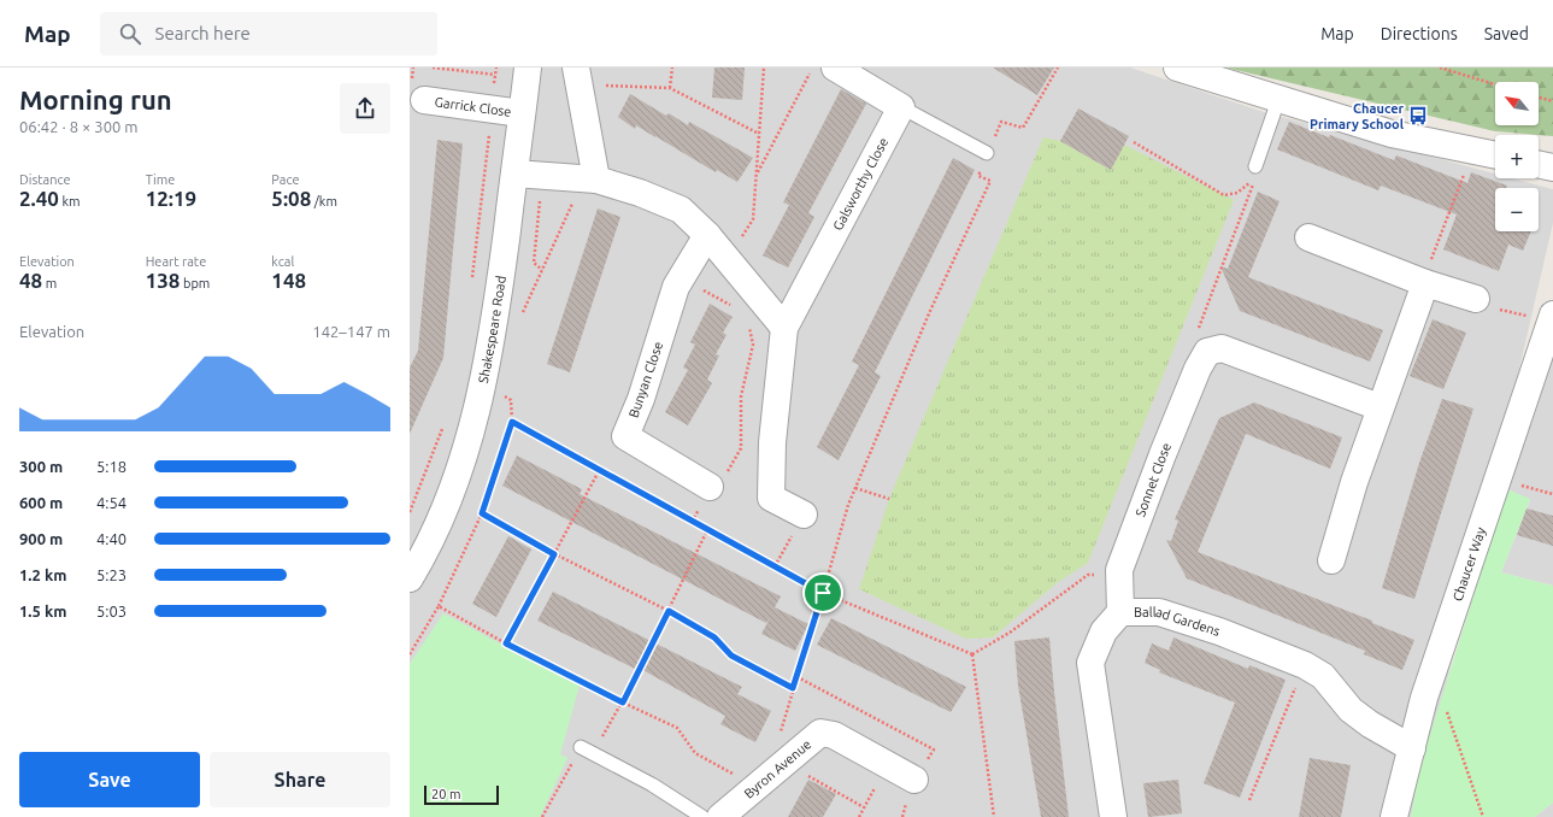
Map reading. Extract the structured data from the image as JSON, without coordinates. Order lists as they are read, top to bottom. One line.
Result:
{"streets":{"street":["Garrick Close","Galsworthy Close","Shakespeare Road","Bunyan Close","Sonnet Close","Chaucer Way","Ballad Gardens","Byron Avenue"]},"crossings":[["Garrick Close","Shakespeare Road"],["Sonnet Close","Ballad Gardens"],["Chaucer Way","Ballad Gardens"]],"places":{"bus stop":["Chaucer Primary School"]},"scale_bar":"20 m","north":"top left","page":{"header":"Map","search":"Search here","nav":["Map","Directions","Saved"],"heading":["Morning run","06:42 · 8 × 300 m"],"map_buttons":["+","−"],"stats":[["Distance","2.40 km"],["Time","12:19"],["Pace","5:08 /km"],["Elevation","48 m"],["Heart rate","138 bpm"],["kcal","148"]],"chart":["Elevation","142–147 m"],"list":[{"name":"300 m","note":"5:18"},{"name":"600 m","note":"4:54"},{"name":"900 m","note":"4:40"},{"name":"1.2 km","note":"5:23"},{"name":"1.5 km","note":"5:03"}],"buttons":["Save","Share"],"scale":"20 m"}}
